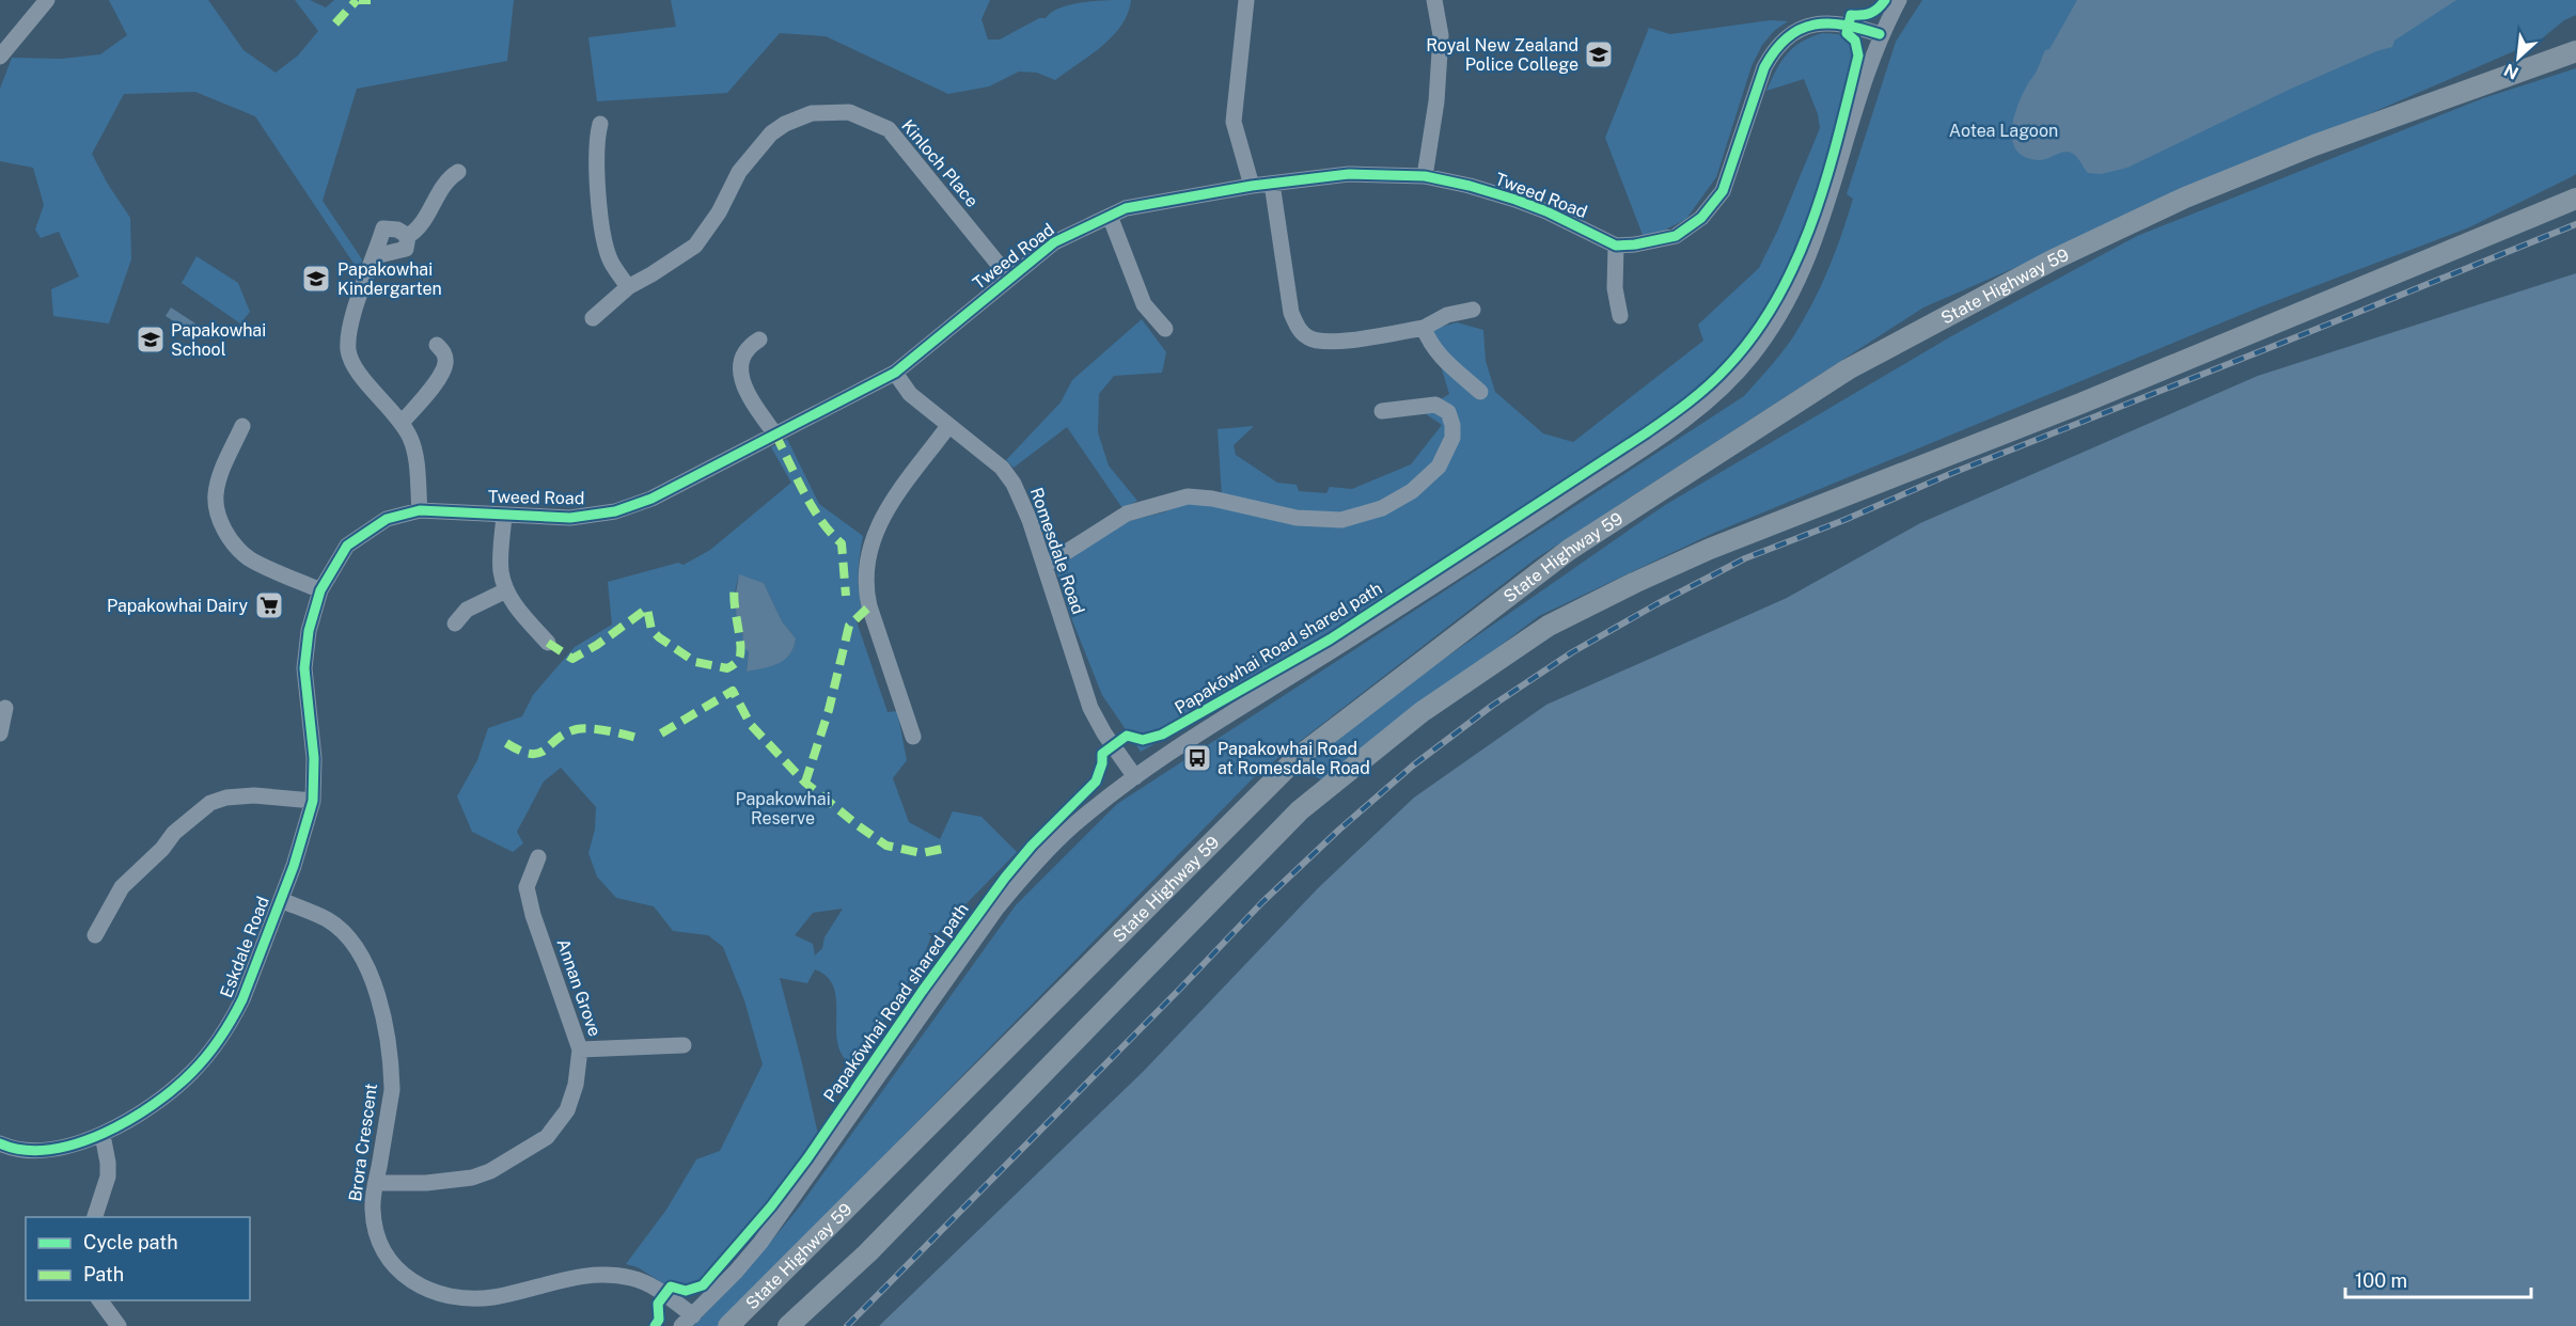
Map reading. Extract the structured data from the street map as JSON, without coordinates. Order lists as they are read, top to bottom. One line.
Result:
{"streets":{"main road":["State Highway 59"],"street":["Kinloch Place","Tweed Road","Romesdale Road","Eskdale Road","Annan Grove","Brora Crescent"],"cycle path":["Papakōwhai Road shared path"]},"crossings":[["Kinloch Place","Tweed Road"],["Tweed Road","Romesdale Road"],["Tweed Road","Eskdale Road"],["Eskdale Road","Brora Crescent"],["Annan Grove","Brora Crescent"]],"parks":["Aotea Lagoon","Papakowhai Reserve"],"places":{"school or university":["Royal New Zealand Police College","Papakowhai Kindergarten","Papakowhai School"],"supermarket":["Papakowhai Dairy"],"bus stop":["Papakowhai Road at Romesdale Road"]},"legend":["Cycle path","Path"],"scale_bar":"100 m","north":"bottom left"}
